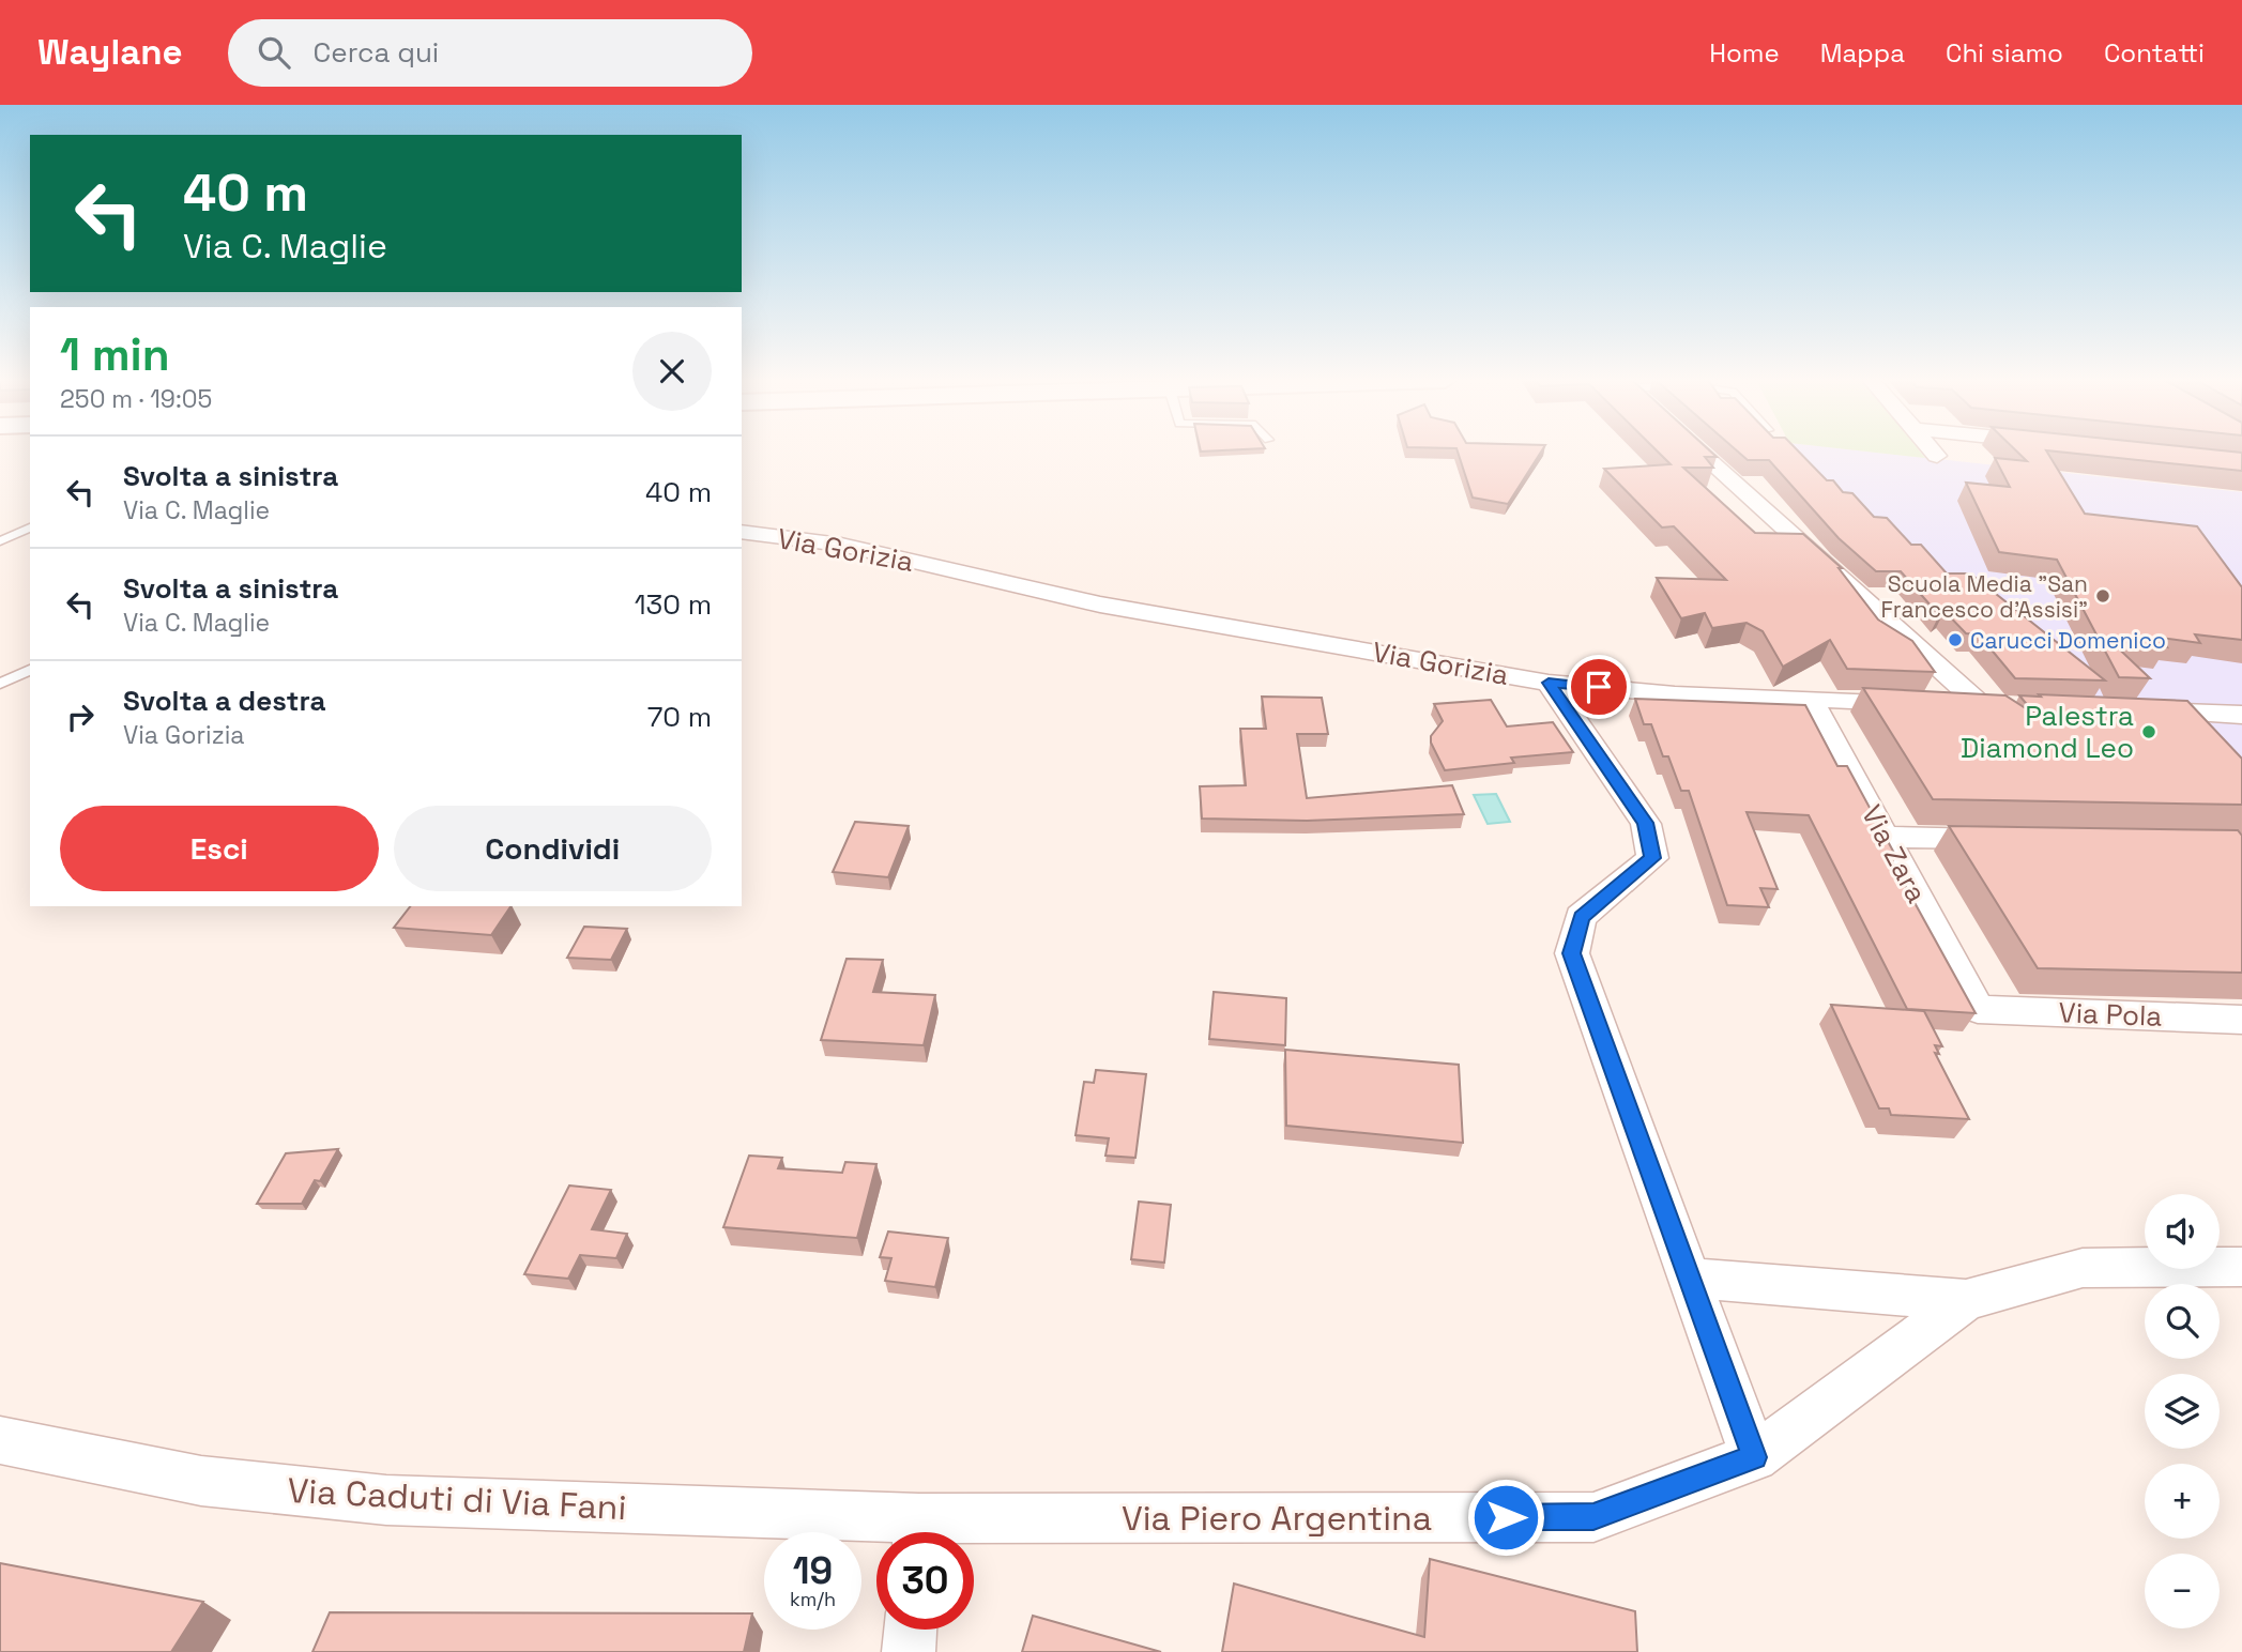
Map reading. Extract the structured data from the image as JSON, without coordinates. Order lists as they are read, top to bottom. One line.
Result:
{"streets":{"street":["Via Gorizia","Via Zara","Via Pola","Via Caduti di Via Fani","Via Piero Argentina"]},"crossings":[["Via Gorizia","Via Zara"],["Via Zara","Via Pola"]],"places":["Scuola Media \"San Francesco d'Assisi\"","Carucci Domenico","Palestra Diamond Leo"],"page":{"header":"Waylane","search":"Cerca qui","nav":["Home","Mappa","Chi siamo","Contatti"],"turn":["40 m","Via C. Maglie"],"heading":["1 min","250 m · 19:05"],"list":[{"name":"Svolta a sinistra","note":"Via C. Maglie","value":"40 m"},{"name":"Svolta a sinistra","note":"Via C. Maglie","value":"130 m"},{"name":"Svolta a destra","note":"Via Gorizia","value":"70 m"}],"buttons":["Esci","Condividi"],"map_buttons":["+","−"],"speed":"19 km/h","limit":"30"}}
